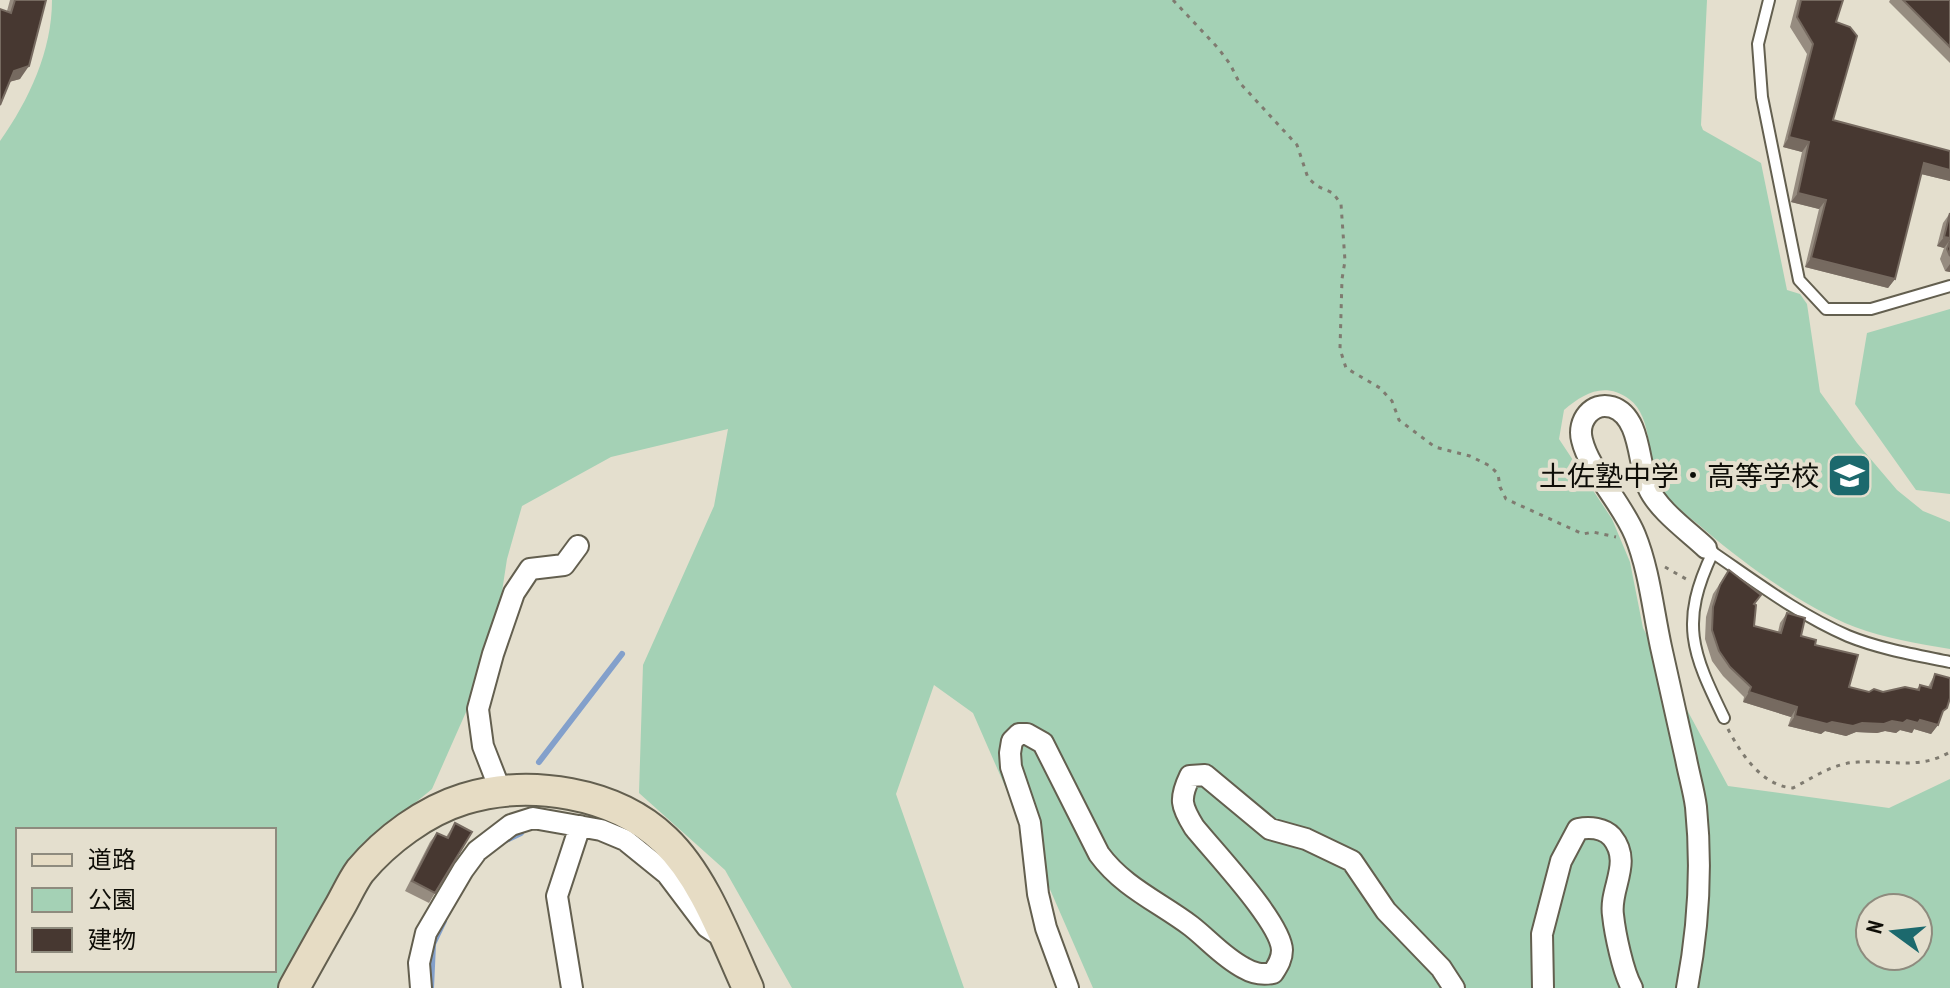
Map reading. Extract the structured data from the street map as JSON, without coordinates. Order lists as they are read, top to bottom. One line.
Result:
{"places":{"school or university":["土佐塾中学・高等学校"]},"legend":["道路","公園","建物"],"north":"left"}
